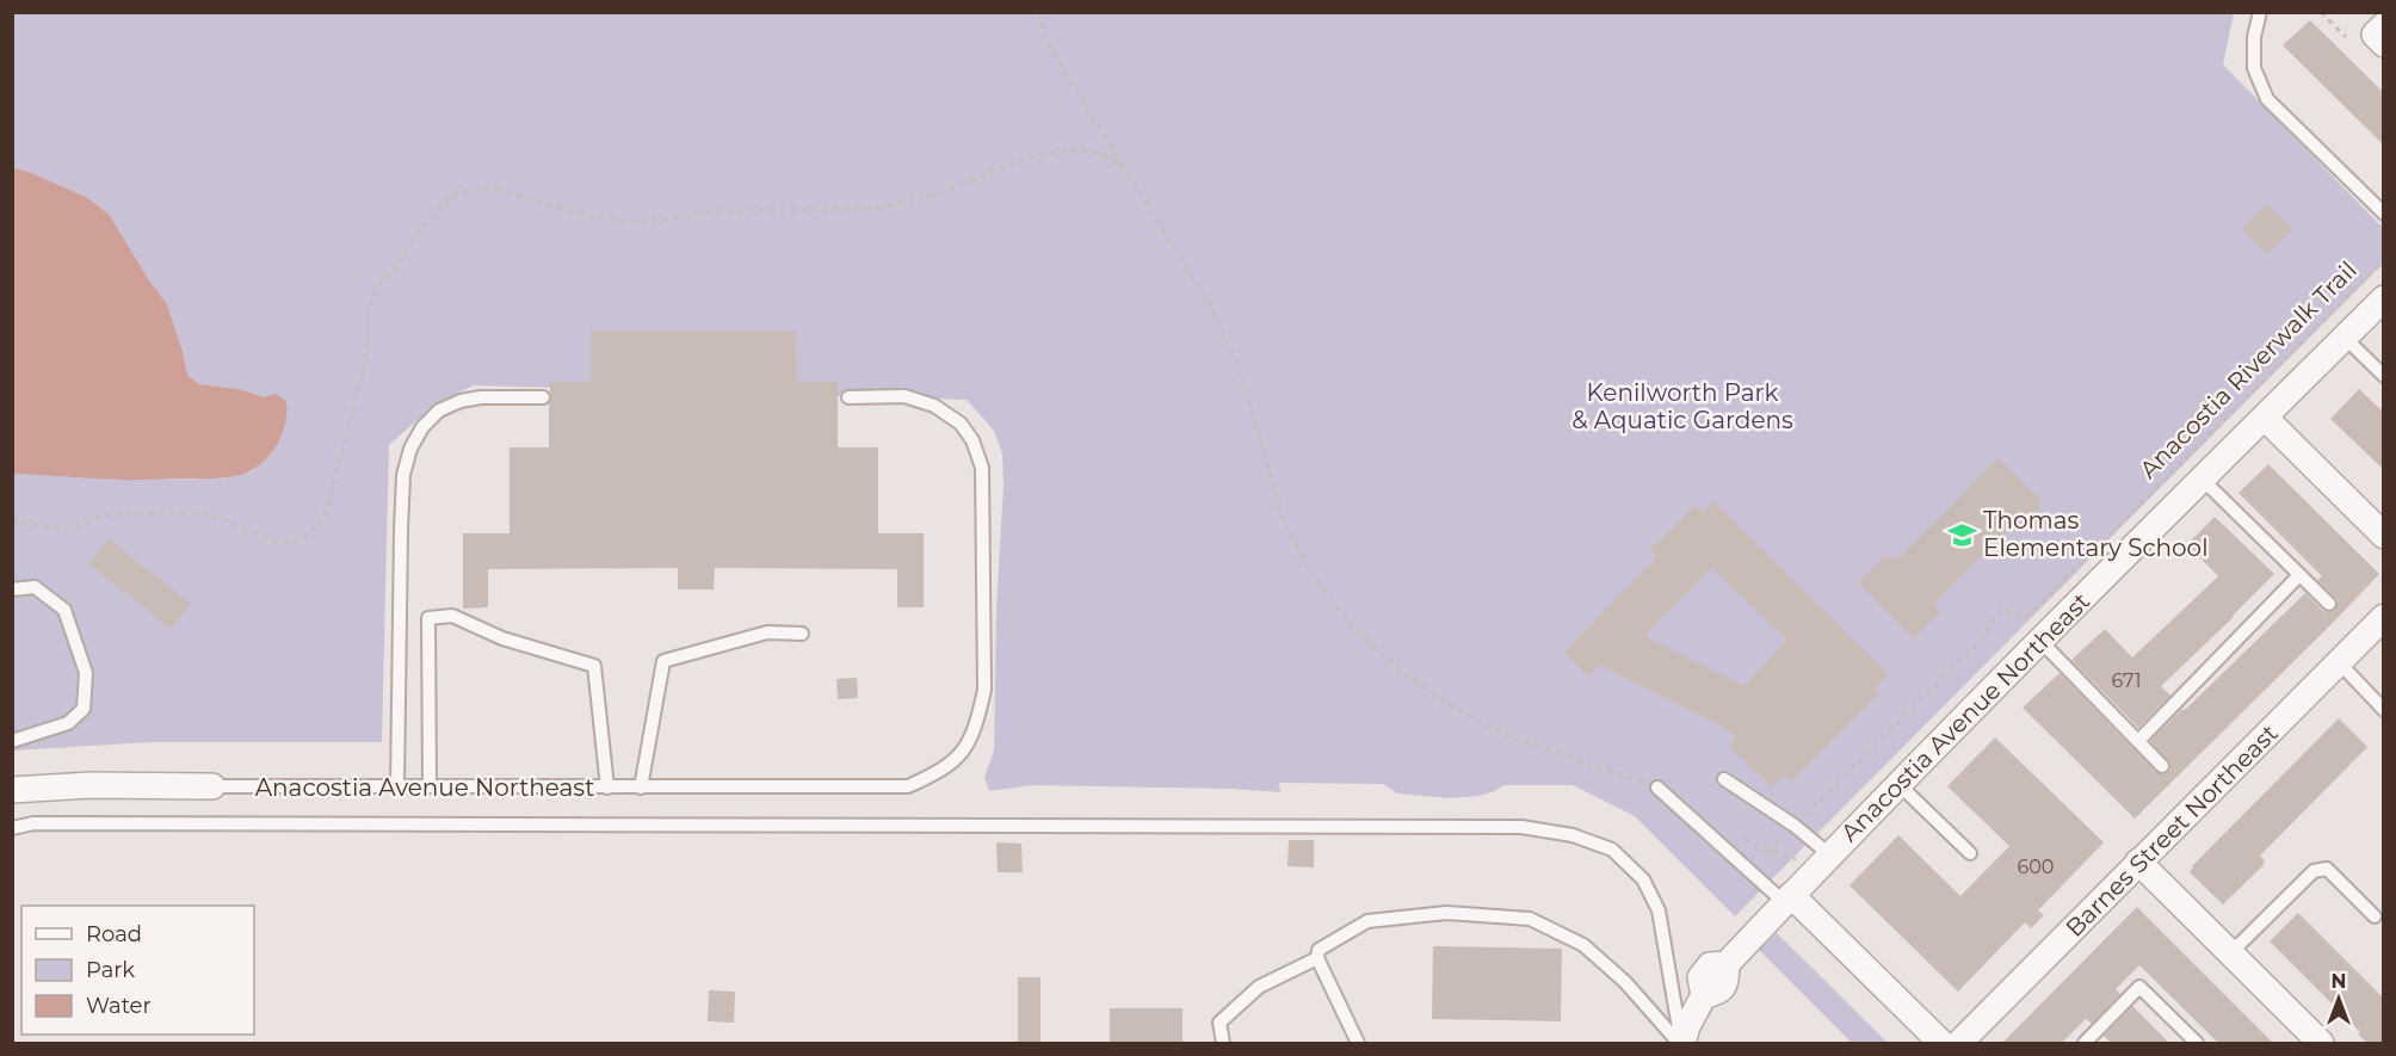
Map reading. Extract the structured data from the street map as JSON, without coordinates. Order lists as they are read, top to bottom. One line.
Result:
{"streets":{"street":["Anacostia Avenue Northeast","Barnes Street Northeast"],"path":["Anacostia Riverwalk Trail"]},"parks":["Kenilworth Park & Aquatic Gardens"],"places":{"school or university":["Thomas Elementary School"]},"house_numbers":["671","600"],"legend":["Road","Park","Water"],"north":"top"}
